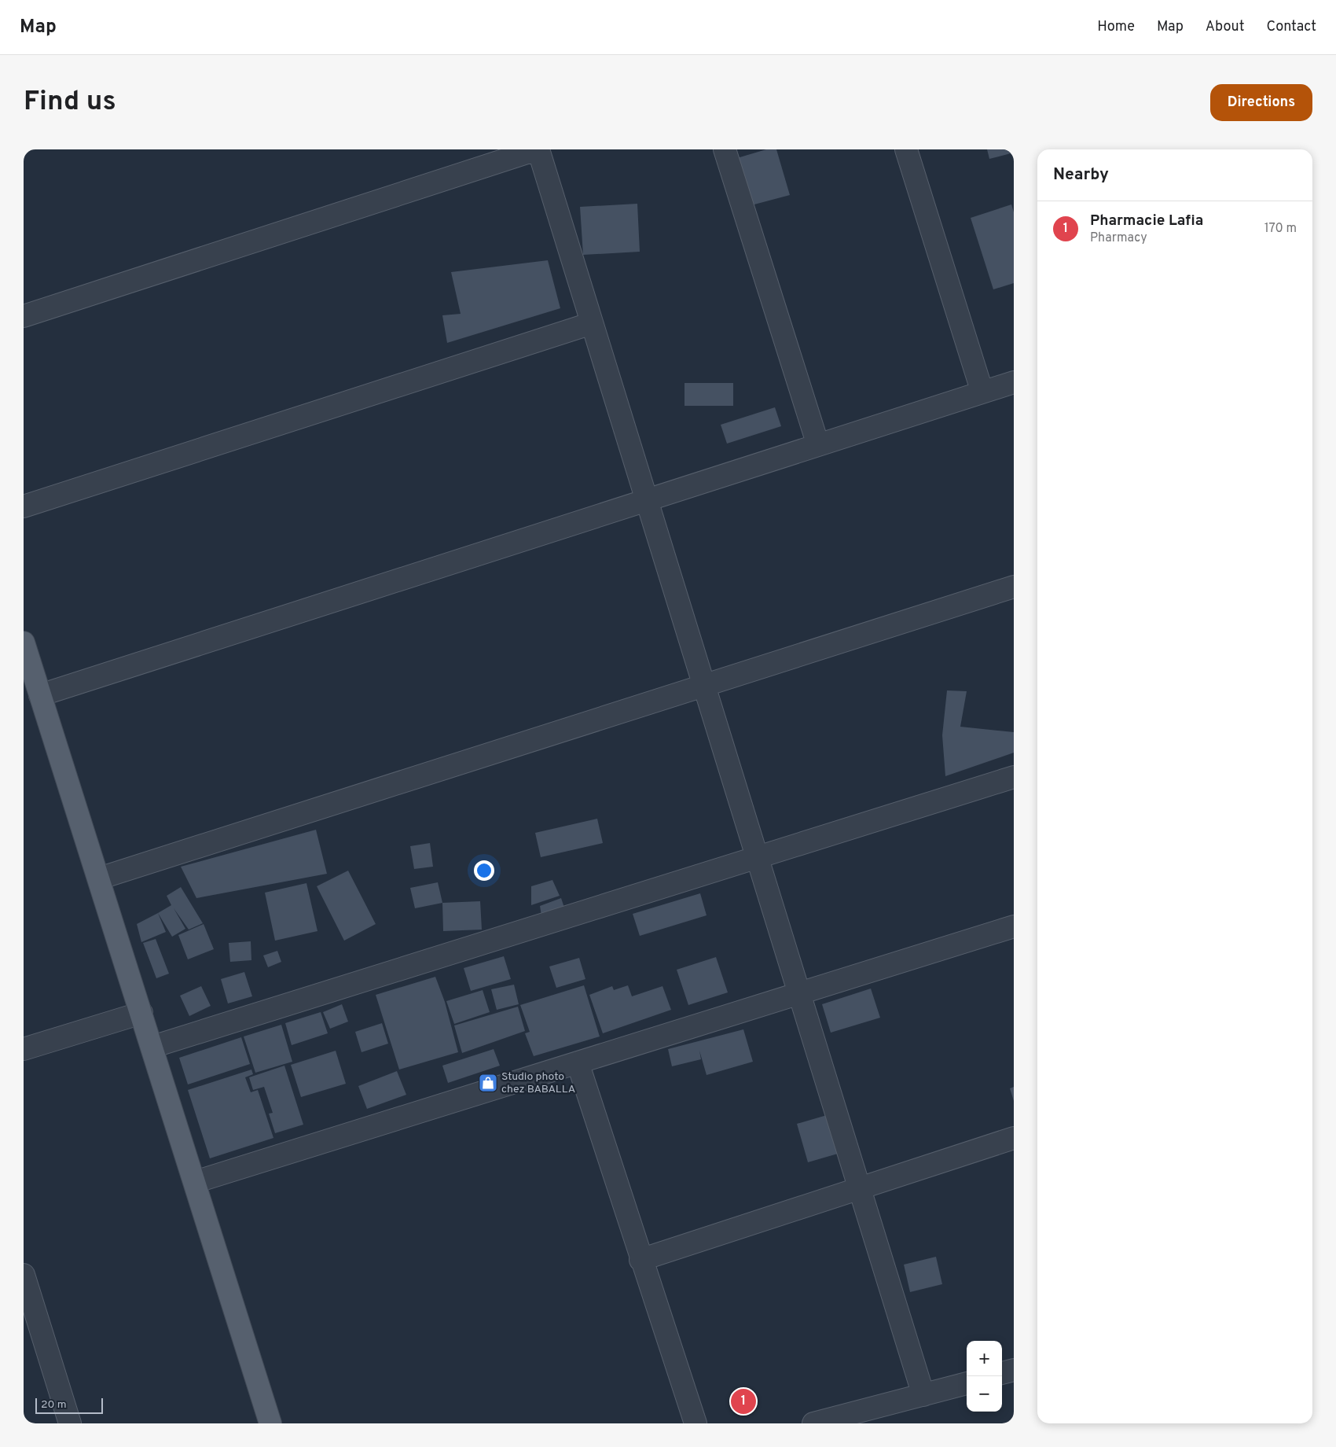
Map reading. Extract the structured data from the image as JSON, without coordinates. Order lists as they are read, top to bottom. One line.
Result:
{"places":{"shop":["Studio photo chez BABALLA"]},"scale_bar":"20 m","page":{"header":"Map","nav":["Home","Map","About","Contact"],"buttons":"Directions","title":"Find us","heading":"Nearby","list":[{"mark":"1","name":"Pharmacie Lafia","note":"Pharmacy","value":"170 m"}],"map_buttons":["+","−"],"pins":"1","scale":"20 m"}}
